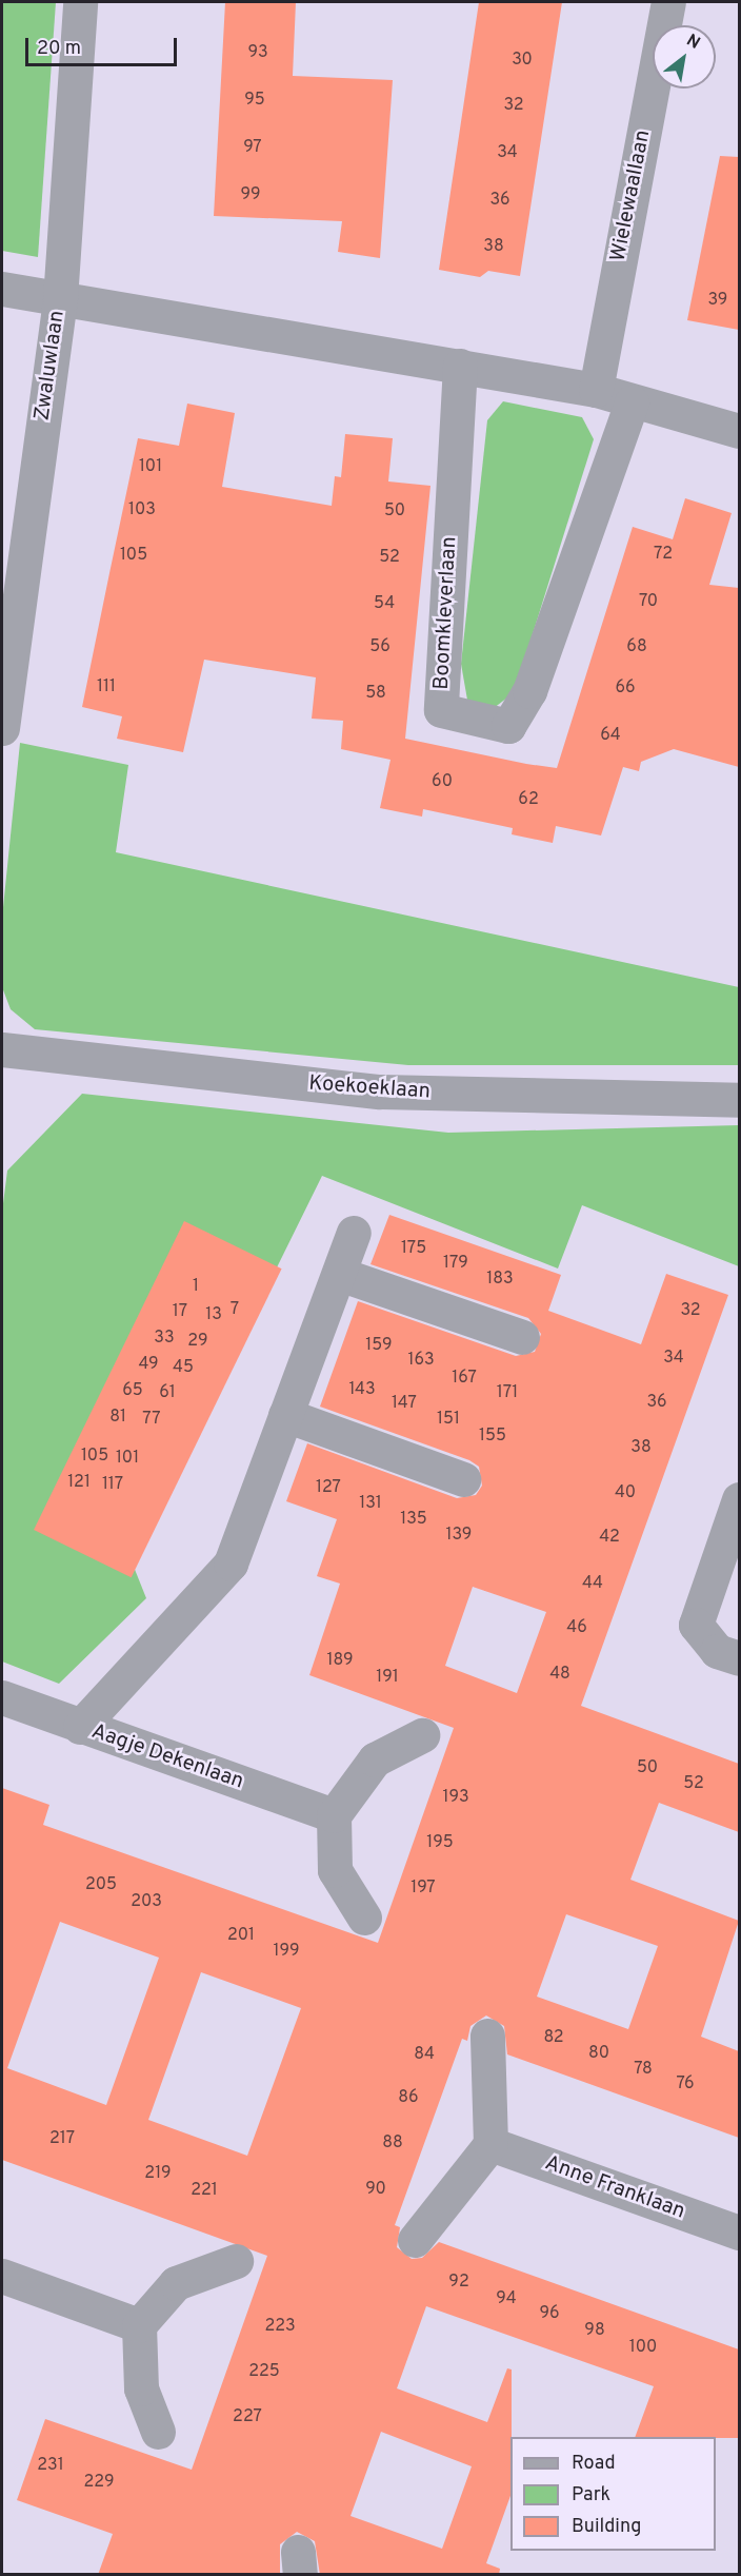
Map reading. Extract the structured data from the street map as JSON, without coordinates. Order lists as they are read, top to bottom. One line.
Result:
{"streets":{"street":["Wielewaallaan","Zwaluwlaan","Boomkleverlaan","Koekoeklaan","Aagje Dekenlaan","Anne Franklaan"]},"house_numbers":["93","30","95","32","97","34","99","36","38","39","101","103","50","72","105","52","70","54","56","68","111","66","58","64","60","62","175","179","183","1","7","32","17","13","33","29","159","34","163","49","45","167","143","65","61","171","36","147","81","77","151","155","38","105","101","121","117","127","40","131","135","139","42","44","46","189","48","191","50","52","193","195","205","197","203","201","199","82","80","84","78","76","86","217","88","219","90","221","92","94","96","223","98","100","225","227","231","229"],"legend":["Road","Park","Building"],"scale_bar":"20 m","north":"top right"}
